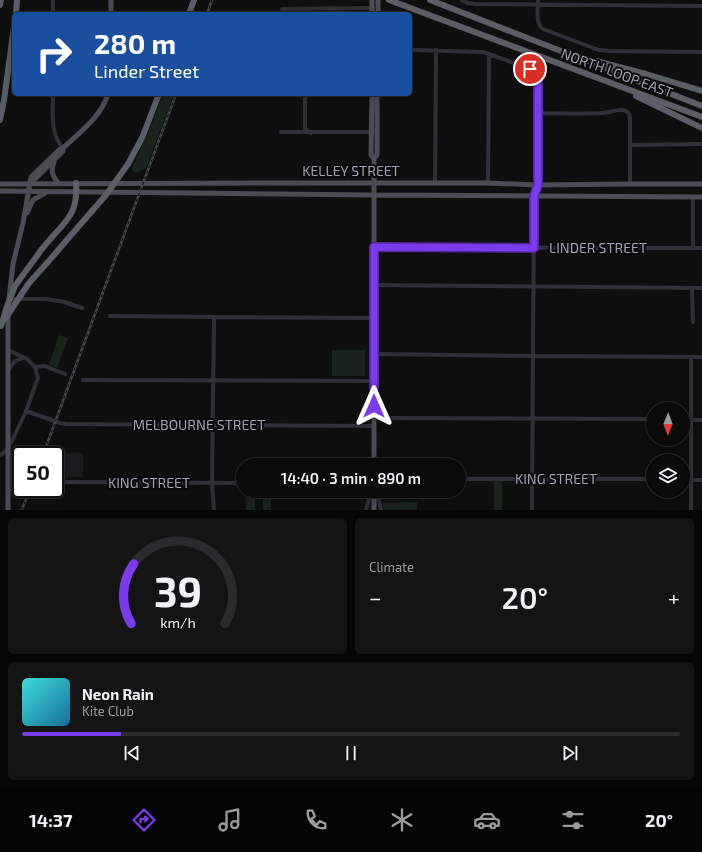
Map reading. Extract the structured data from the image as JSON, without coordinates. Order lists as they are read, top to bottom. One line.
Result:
{"streets":{"highway":["NORTH LOOP EAST"],"main road":["KELLEY STREET"],"street":["LINDER STREET","MELBOURNE STREET","KING STREET"]},"north":"bottom","page":{"turn":["280 m","Linder Street"],"limit":"50","trip":"14:40 · 3 min · 890 m","tile":"Climate","heat":["−","20°","+"],"song":["Neon Rain","Kite Club"],"tabs":["14:37","20°"],"gauge":["39","km/h"]}}
